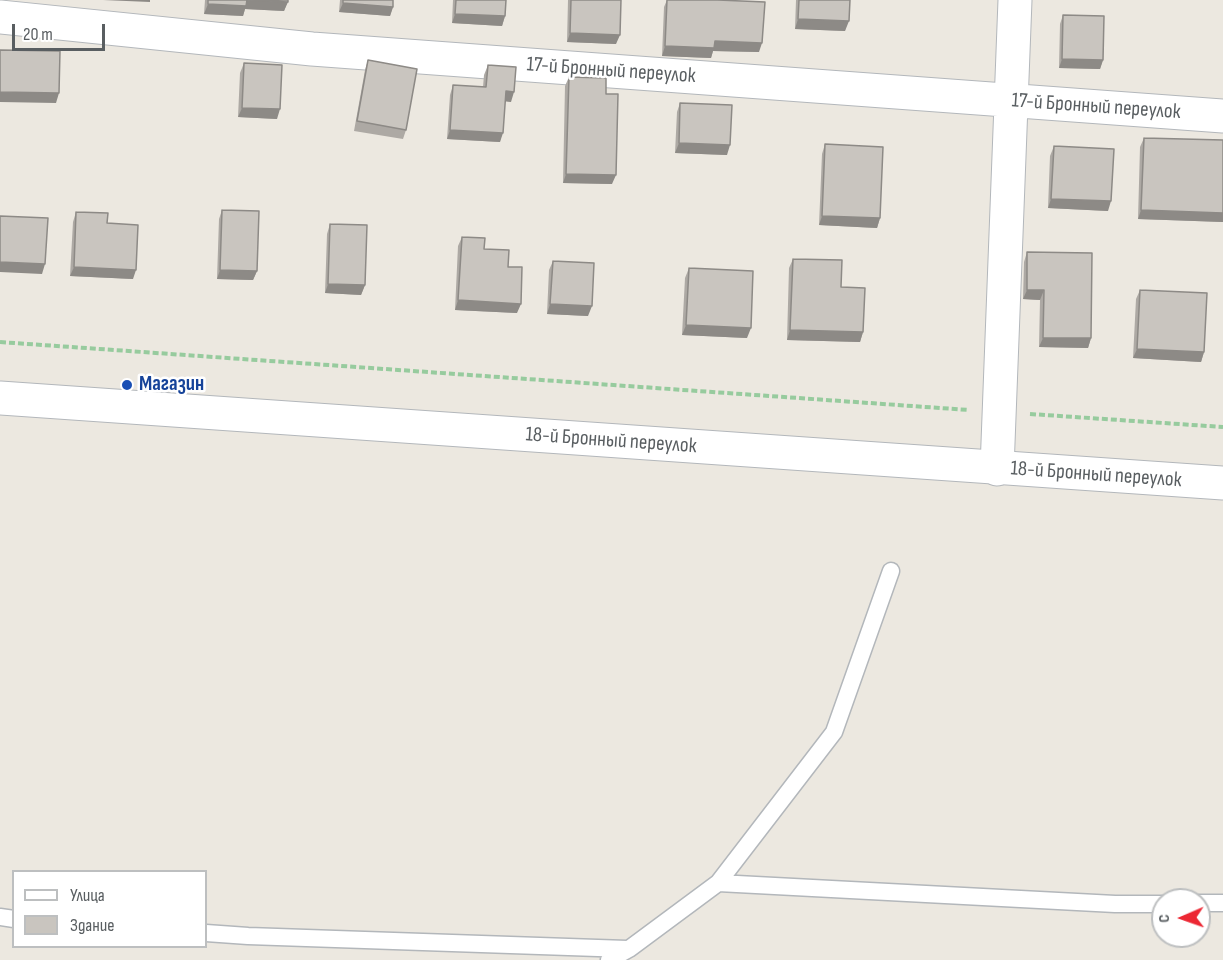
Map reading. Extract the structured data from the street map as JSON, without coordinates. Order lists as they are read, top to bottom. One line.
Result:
{"streets":{"street":["17-й Бронный переулок","18-й Бронный переулок"]},"places":["Магазин"],"legend":["Улица","Здание"],"scale_bar":"20 m","north":"left"}
